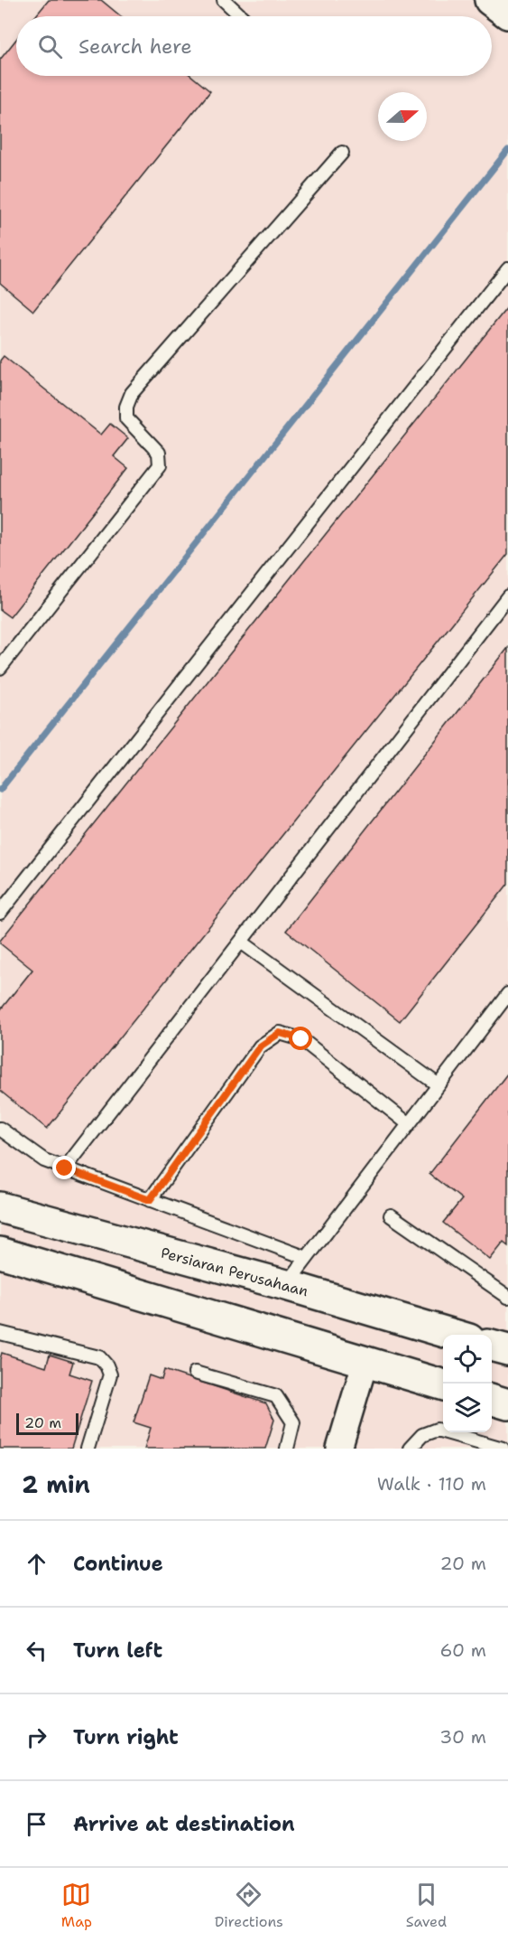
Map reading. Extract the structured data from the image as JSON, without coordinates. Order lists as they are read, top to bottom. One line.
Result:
{"streets":{"main road":["Persiaran Perusahaan"]},"scale_bar":"20 m","north":"right","page":{"search":"Search here","scale":"20 m","heading":["2 min","Walk · 110 m"],"list":[["Continue","20 m"],["Turn left","60 m"],["Turn right","30 m"],"Arrive at destination"],"nav":["Map","Directions","Saved"]}}
